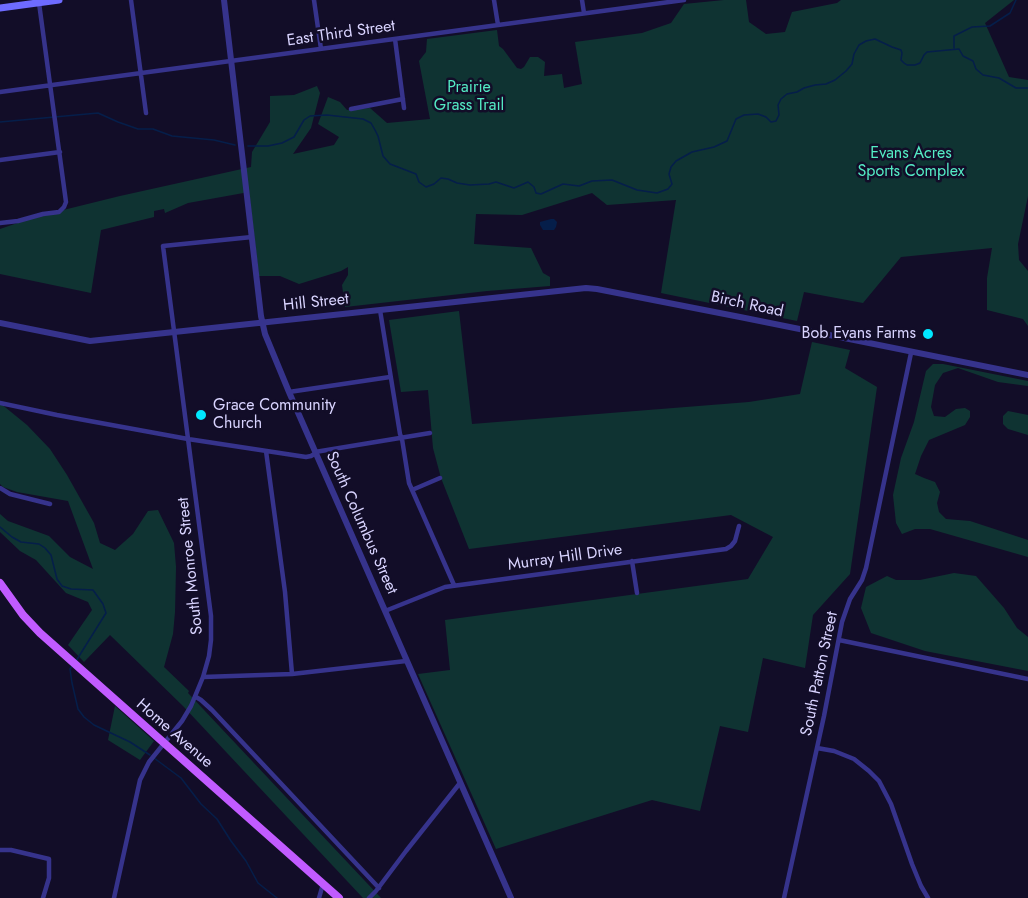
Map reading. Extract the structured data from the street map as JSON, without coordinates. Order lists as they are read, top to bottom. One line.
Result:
{"streets":{"main road":["Home Avenue"],"street":["East Third Street","Hill Street","Birch Road","South Columbus Street","Murray Hill Drive","South Monroe Street","South Patton Street"]},"crossings":[["East Third Street","South Columbus Street"],["Hill Street","Birch Road"],["Hill Street","South Columbus Street"],["Hill Street","South Monroe Street"],["Birch Road","South Patton Street"],["South Columbus Street","Murray Hill Drive"],["South Columbus Street","South Monroe Street"],["South Monroe Street","Home Avenue"]],"parks":["Prairie Grass Trail","Evans Acres Sports Complex"],"places":["Bob Evans Farms","Grace Community Church"]}
